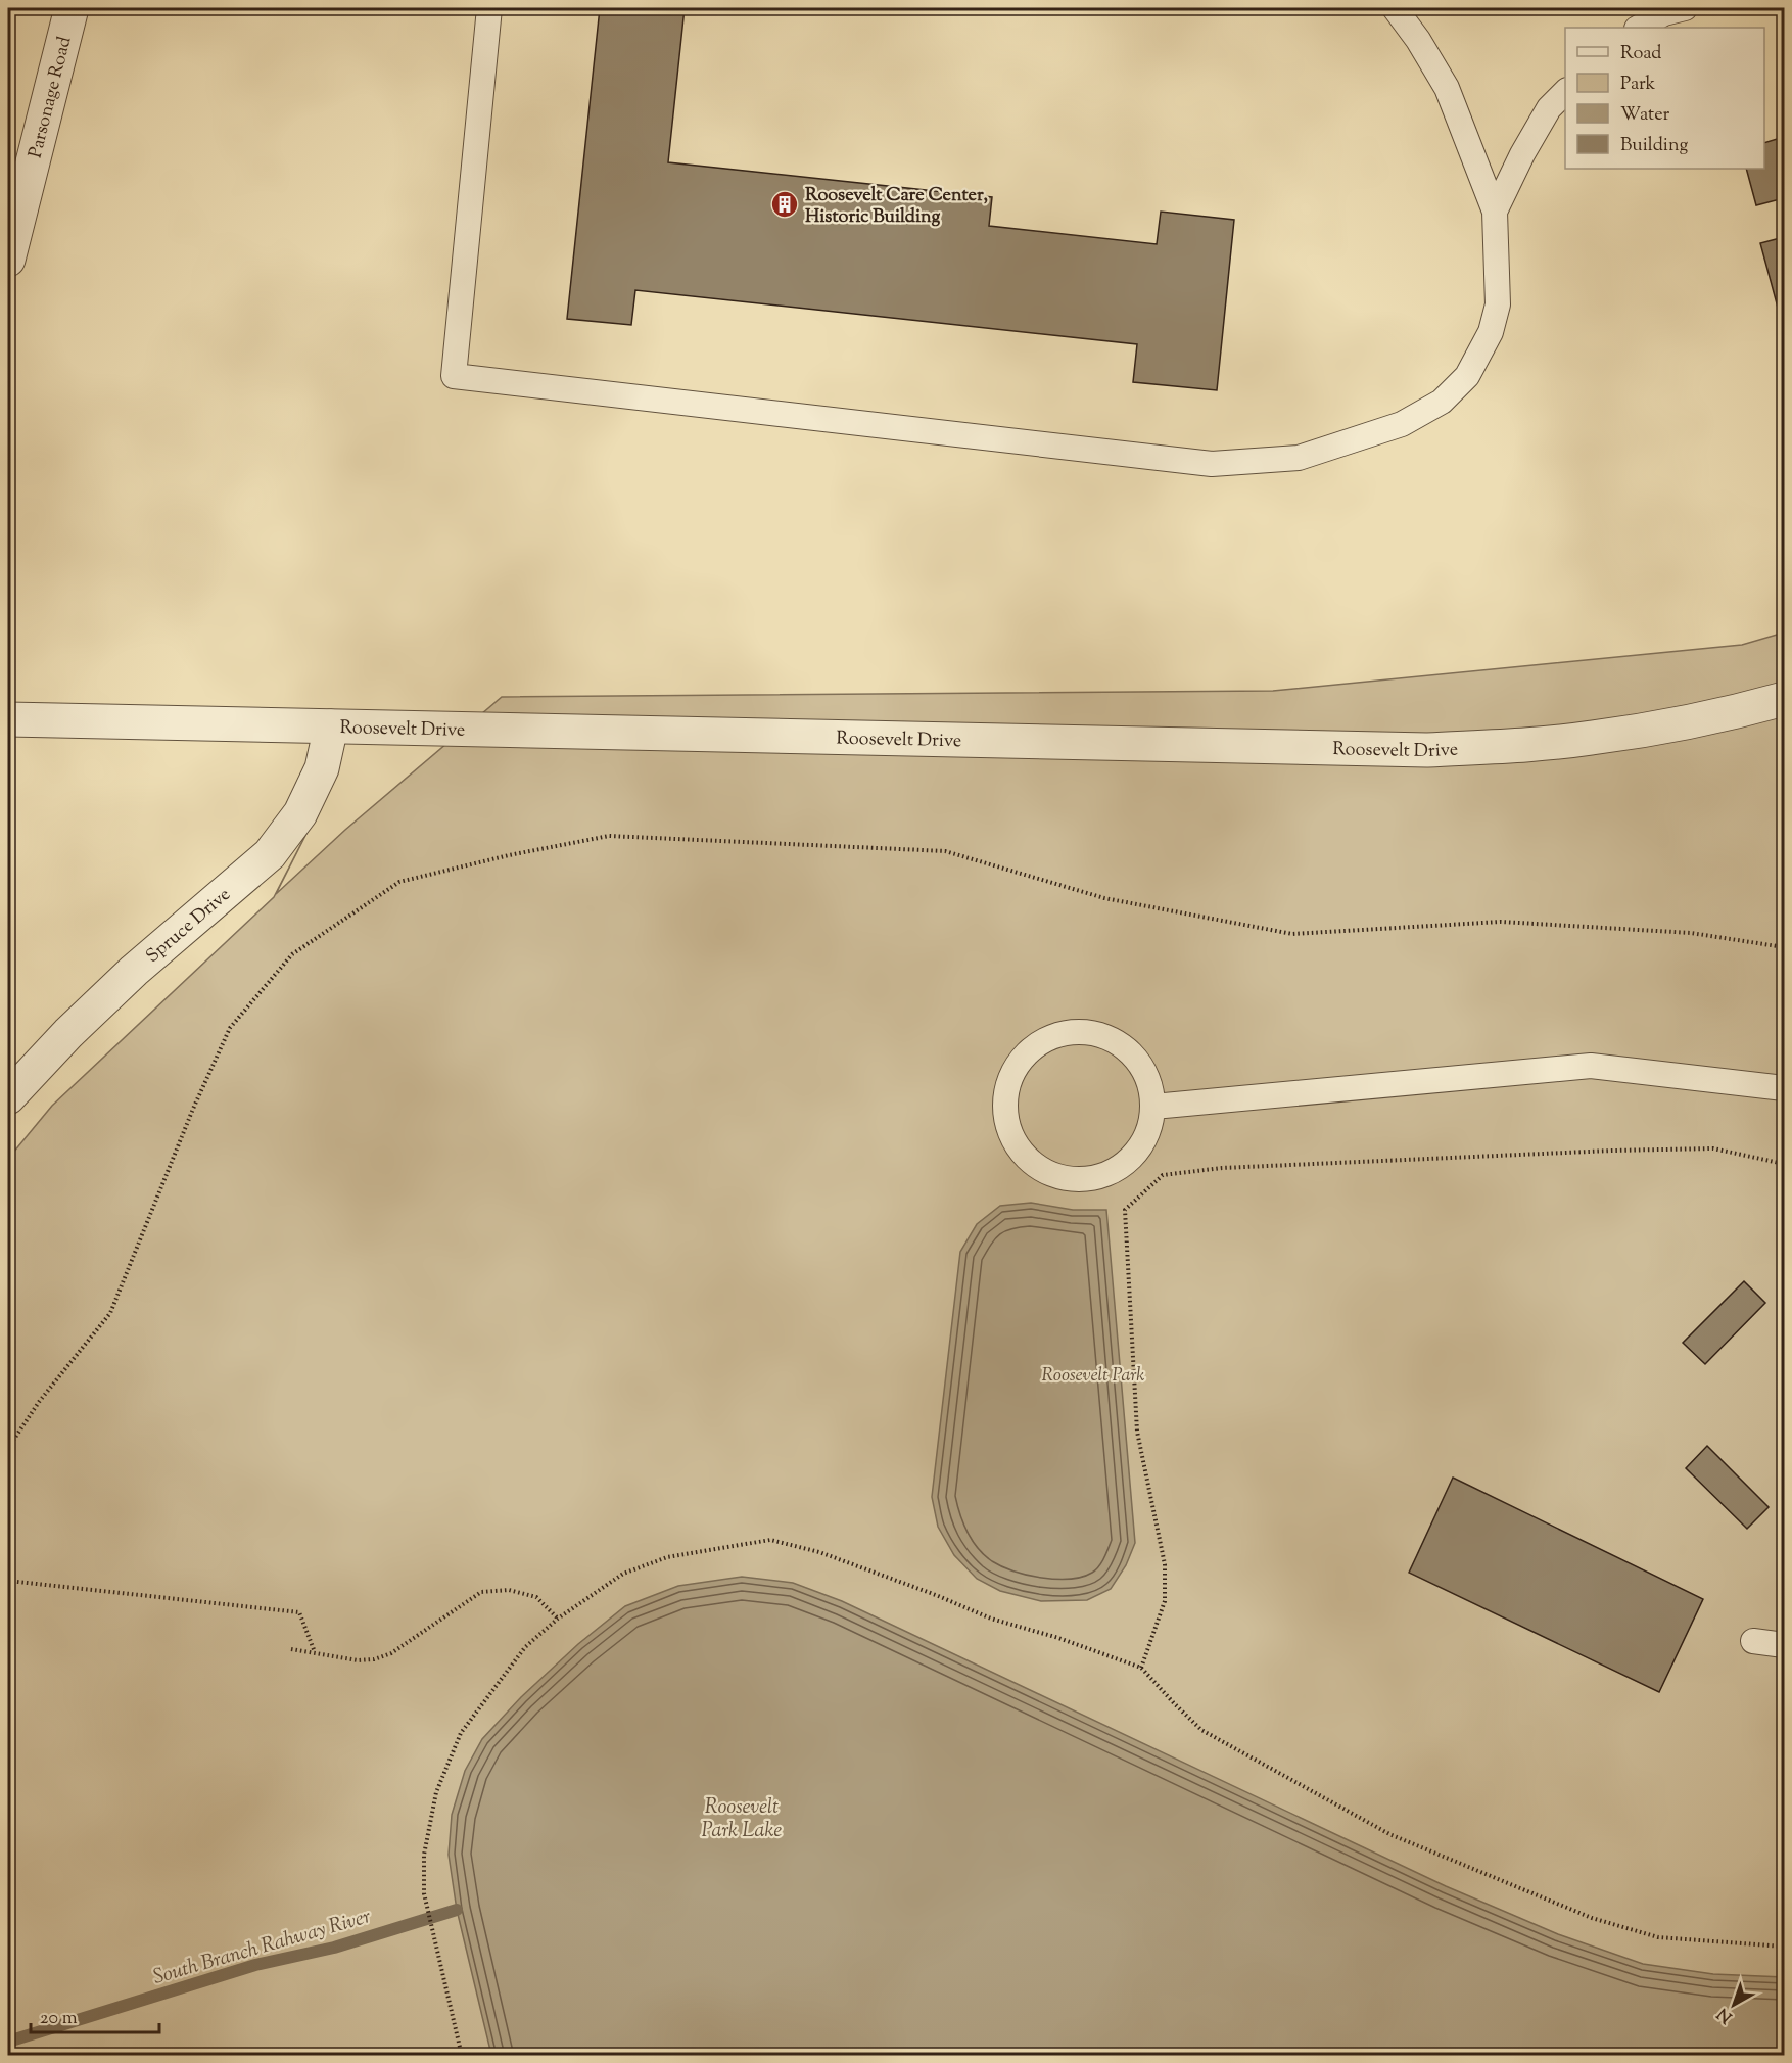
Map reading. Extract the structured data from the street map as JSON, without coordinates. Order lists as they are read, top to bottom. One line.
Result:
{"streets":{"street":["Parsonage Road","Roosevelt Drive","Spruce Drive"]},"crossings":[["Roosevelt Drive","Spruce Drive"]],"water":["Roosevelt Park Lake","South Branch Rahway River"],"parks":["Roosevelt Park"],"places":{"building":["Roosevelt Care Center, Historic Building"]},"legend":["Road","Park","Water","Building"],"scale_bar":"20 m","north":"bottom left"}
